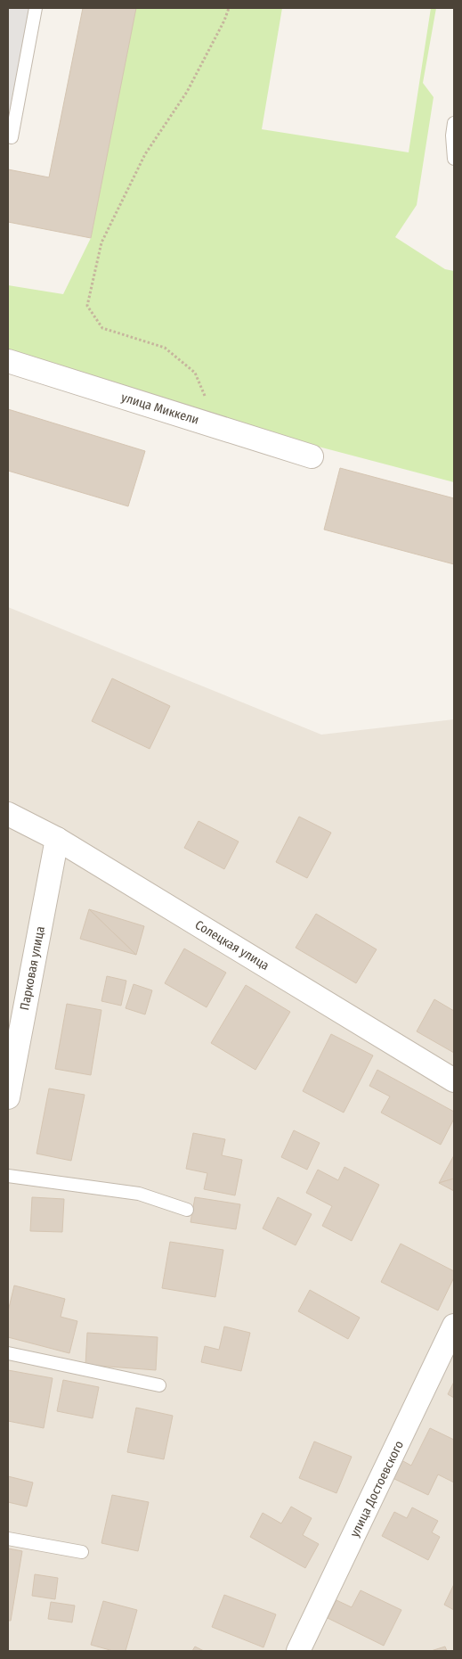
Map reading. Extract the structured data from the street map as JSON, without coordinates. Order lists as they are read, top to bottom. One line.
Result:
{"streets":{"street":["улица Миккели","Солецкая улица","Парковая улица","улица Достоевского"]},"crossings":[["Солецкая улица","Парковая улица"]]}
